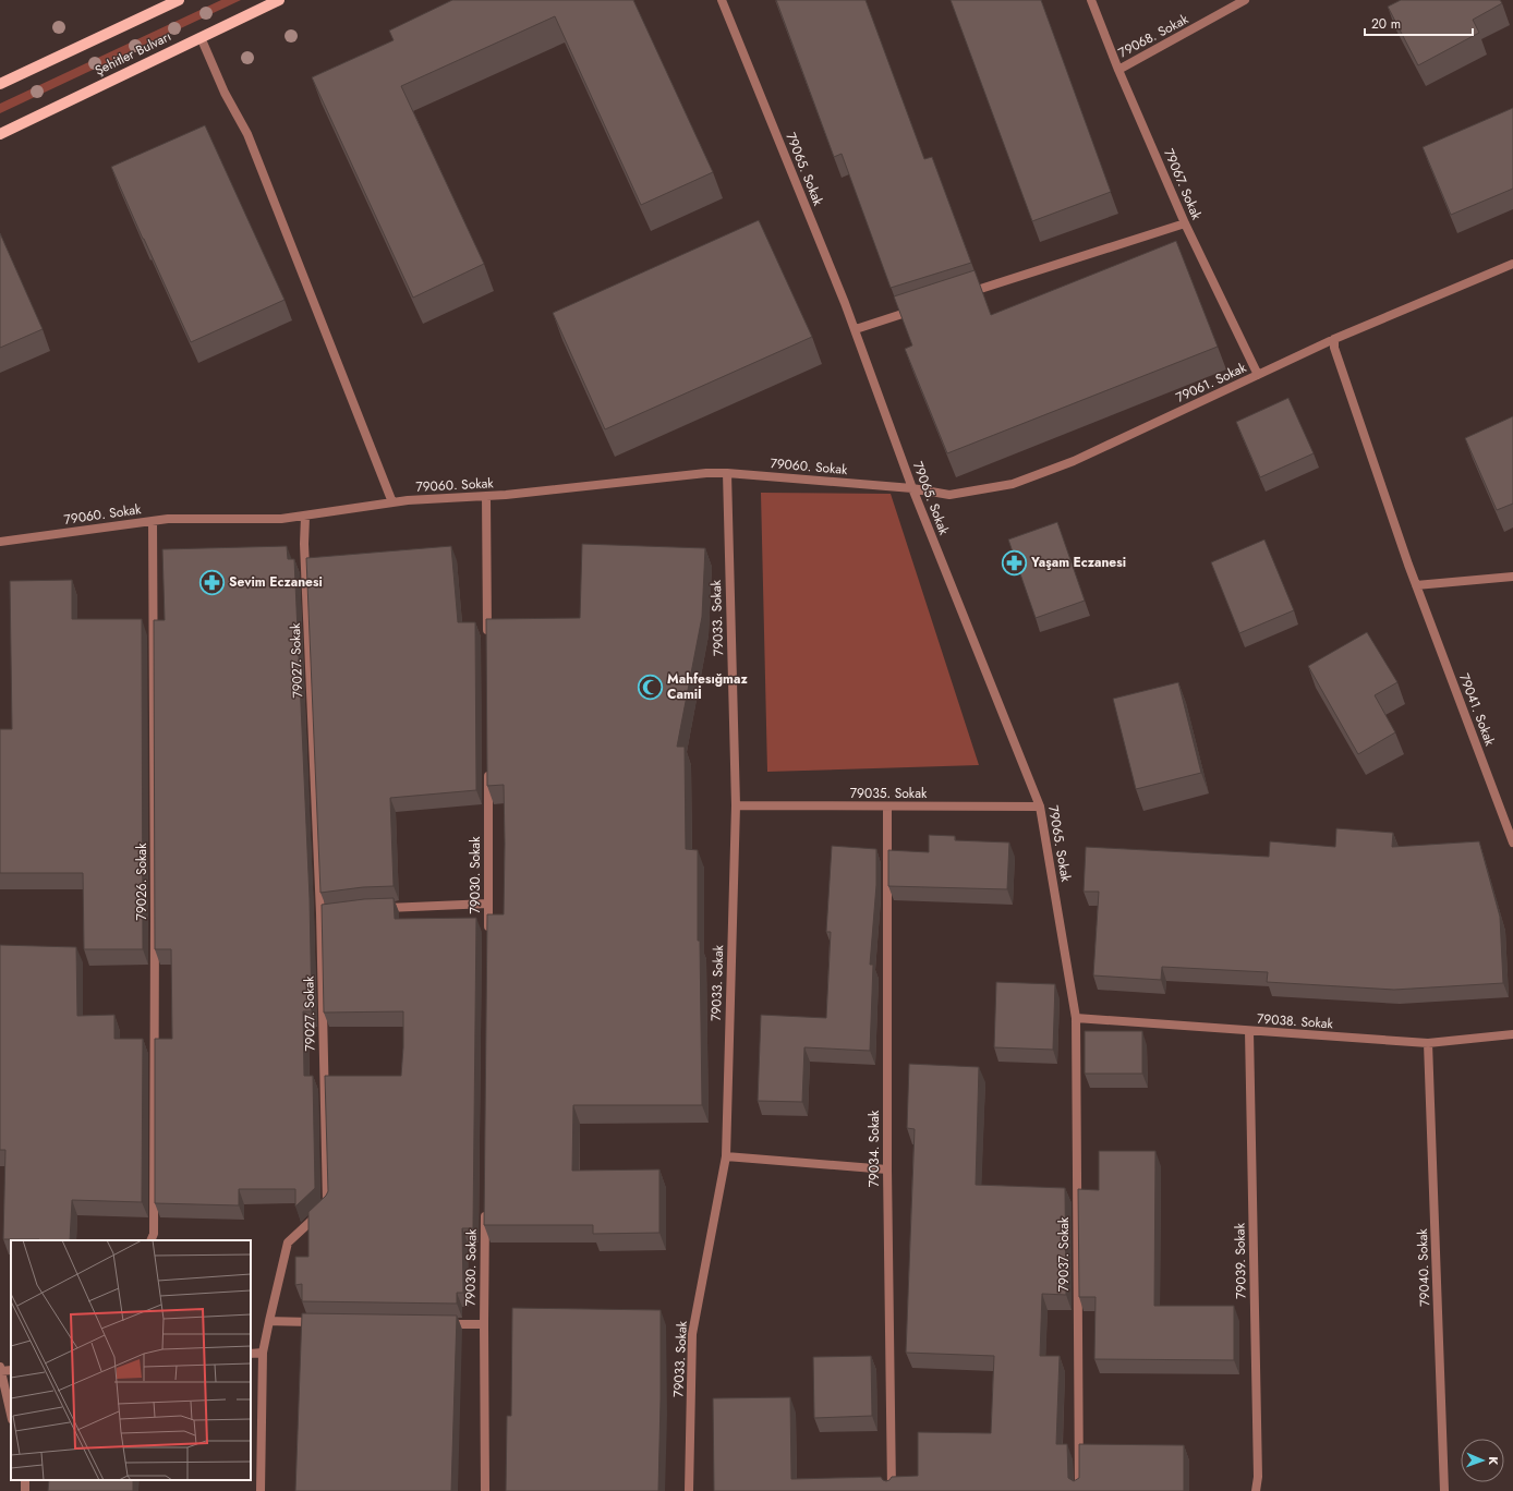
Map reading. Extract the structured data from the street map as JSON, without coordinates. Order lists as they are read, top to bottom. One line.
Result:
{"streets":{"main road":["Şehitler Bulvarı"],"street":["79068. Sokak","79065. Sokak","79067. Sokak","79061. Sokak","79060. Sokak","79033. Sokak","79027. Sokak","79041. Sokak","79035. Sokak","79030. Sokak","79026. Sokak","79038. Sokak","79034. Sokak","79037. Sokak","79039. Sokak","79040. Sokak"]},"crossings":[["79068. Sokak","79067. Sokak"],["79065. Sokak","79061. Sokak"],["79065. Sokak","79060. Sokak"],["79065. Sokak","79035. Sokak"],["79065. Sokak","79038. Sokak"],["79065. Sokak","79037. Sokak"],["79067. Sokak","79061. Sokak"],["79061. Sokak","79060. Sokak"],["79061. Sokak","79041. Sokak"],["79060. Sokak","79033. Sokak"],["79060. Sokak","79027. Sokak"],["79060. Sokak","79026. Sokak"],["79033. Sokak","79035. Sokak"],["79035. Sokak","79034. Sokak"],["79038. Sokak","79037. Sokak"],["79038. Sokak","79039. Sokak"],["79038. Sokak","79040. Sokak"]],"places":{"pharmacy":["Yaşam Eczanesi","Sevim Eczanesi"],"mosque":["Mahfesığmaz Camiİ"]},"scale_bar":"20 m","north":"right"}
